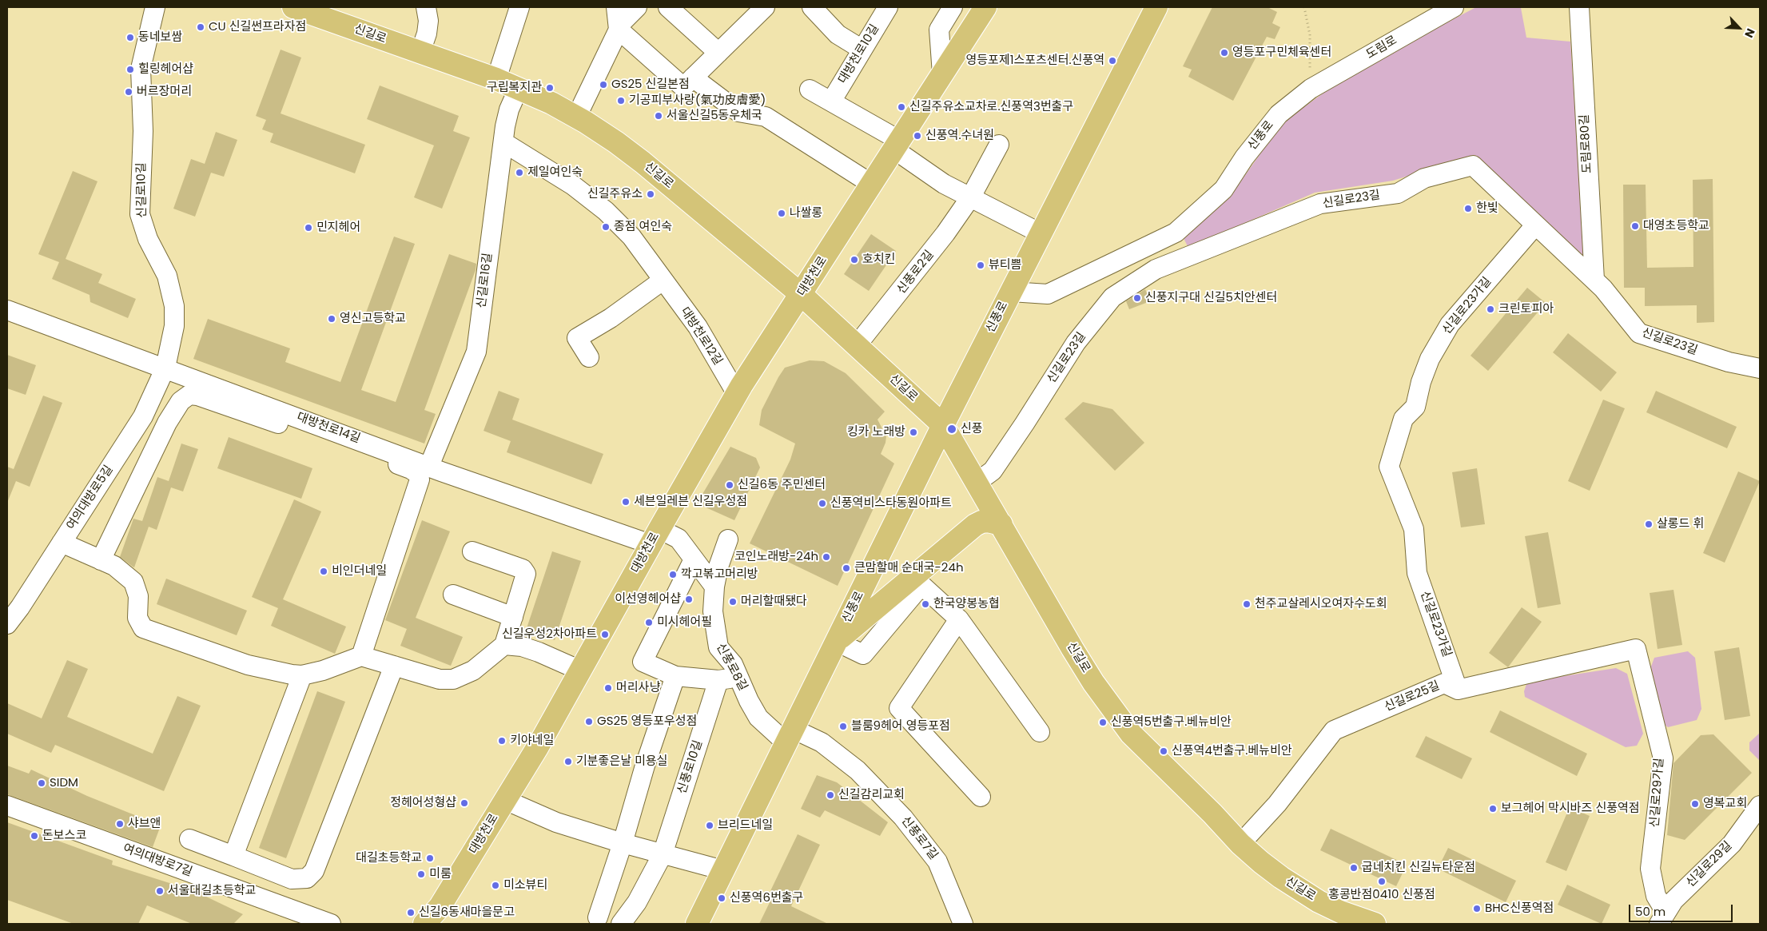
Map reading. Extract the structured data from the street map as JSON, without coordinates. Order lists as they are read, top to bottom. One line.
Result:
{"streets":{"main road":["신길로","신풍로","대방천로"],"street":["도림로","대방천로10길","도림로80길","신길로10길","신길로23길","신풍로2길","신길로16길","신길로23가길","대방천로12길","대방천로14길","여의대방로5길","신풍로8길","신길로25길","신풍로10길","신길로29가길","신풍로7길","여의대방로7길","신길로29길"]},"crossings":[["신길로","신풍로"],["신길로","신길로23길"],["신길로","신풍로2길"],["신길로","대방천로"],["신길로","신길로16길"],["신길로","신길로25길"],["도림로","신풍로"],["신풍로","신풍로8길"],["신풍로","신풍로7길"],["도림로80길","신길로23길"],["신길로10길","대방천로14길"],["신길로10길","여의대방로5길"],["신길로23길","신길로23가길"],["대방천로","대방천로12길"],["대방천로","대방천로14길"],["대방천로","신풍로8길"],["신길로16길","대방천로12길"],["신길로16길","대방천로14길"],["신길로23가길","신길로25길"],["대방천로14길","여의대방로5길"],["대방천로14길","신풍로8길"],["신풍로8길","신풍로7길"],["신길로25길","신길로29가길"],["신길로29가길","신길로29길"]],"places":["CU 신길썬프라자점","동네보쌈","영등포구민체육센터","영등포제1스포츠센터.신풍역","힐링헤어샵","GS25 신길본점","구립복지관","버르장머리","기공피부사랑(氣功皮膚愛)","신길주유소교차로.신풍역3번출구","서울신길5동우체국","신풍역.수녀원","제일여인숙","신길주유소","한빛","나쌀롱","대영초등학교","종점 여인숙","민지헤어","호치킨","뷰티쁨","신풍지구대 신길5치안센터","크린토피아","영신고등학교","신풍","킹카 노래방","신길6동 주민센터","세븐일레븐 신길우성점","신풍역비스타동원아파트","살롱드 휘","코인노래방-24h","큰맘할매 순대국-24h","비인더네일","깍고볶고머리방","이선영헤어샵","머리할때됐다","한국양봉농협","천주교살레시오여자수도회","미시헤어필","신길우성2차아파트","머리사냥","GS25 영등포우성점","신풍역5번출구.베뉴비안","블룸9헤어 영등포점","키야네일","신풍역4번출구.베뉴비안","기분좋은날 미용실","SIDM","신길감리교회","정헤어성형샵","영복교회","보그헤어 막시바즈 신풍역점","샤브앤","브리드네일","돈보스코","대길초등학교","굽네치킨 신길뉴타운점","미룸","홍콩반점0410 신풍점","미소뷰티","서울대길초등학교","신풍역6번출구","BHC신풍역점","신길6동새마을문고"],"scale_bar":"50 m","north":"bottom right"}
